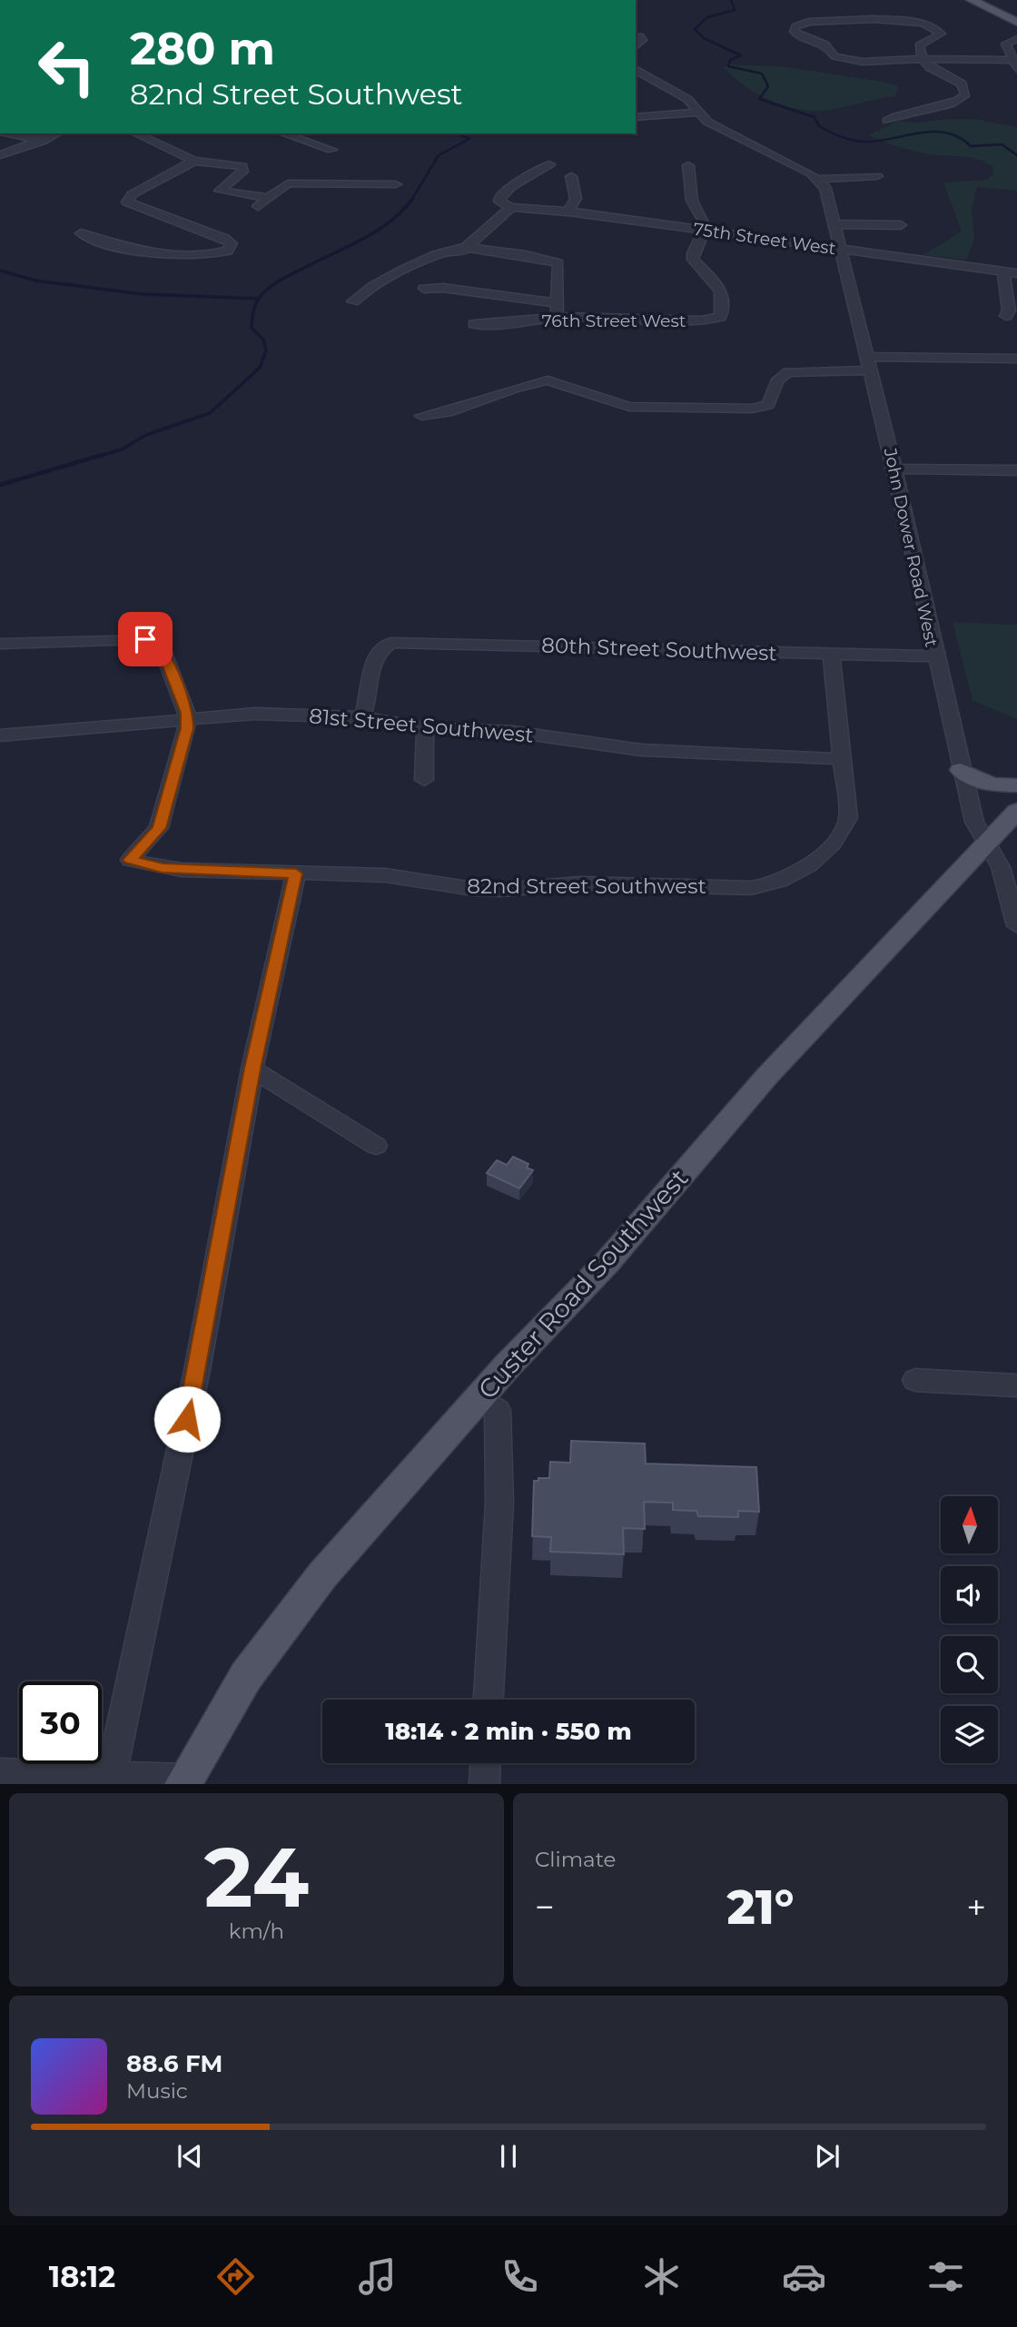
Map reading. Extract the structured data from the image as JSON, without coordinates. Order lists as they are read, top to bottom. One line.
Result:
{"streets":{"main road":["Custer Road Southwest"],"street":["75th Street West","76th Street West","John Dower Road West","80th Street Southwest","81st Street Southwest","82nd Street Southwest"]},"crossings":[["75th Street West","76th Street West"],["75th Street West","John Dower Road West"],["John Dower Road West","80th Street Southwest"],["John Dower Road West","Custer Road Southwest"],["80th Street Southwest","81st Street Southwest"],["81st Street Southwest","82nd Street Southwest"]],"north":"top","page":{"turn":["280 m","82nd Street Southwest"],"limit":"30","trip":"18:14 · 2 min · 550 m","tile":[["24","km/h"],"Climate"],"heat":["−","21°","+"],"song":["88.6 FM","Music"],"tabs":"18:12"}}
